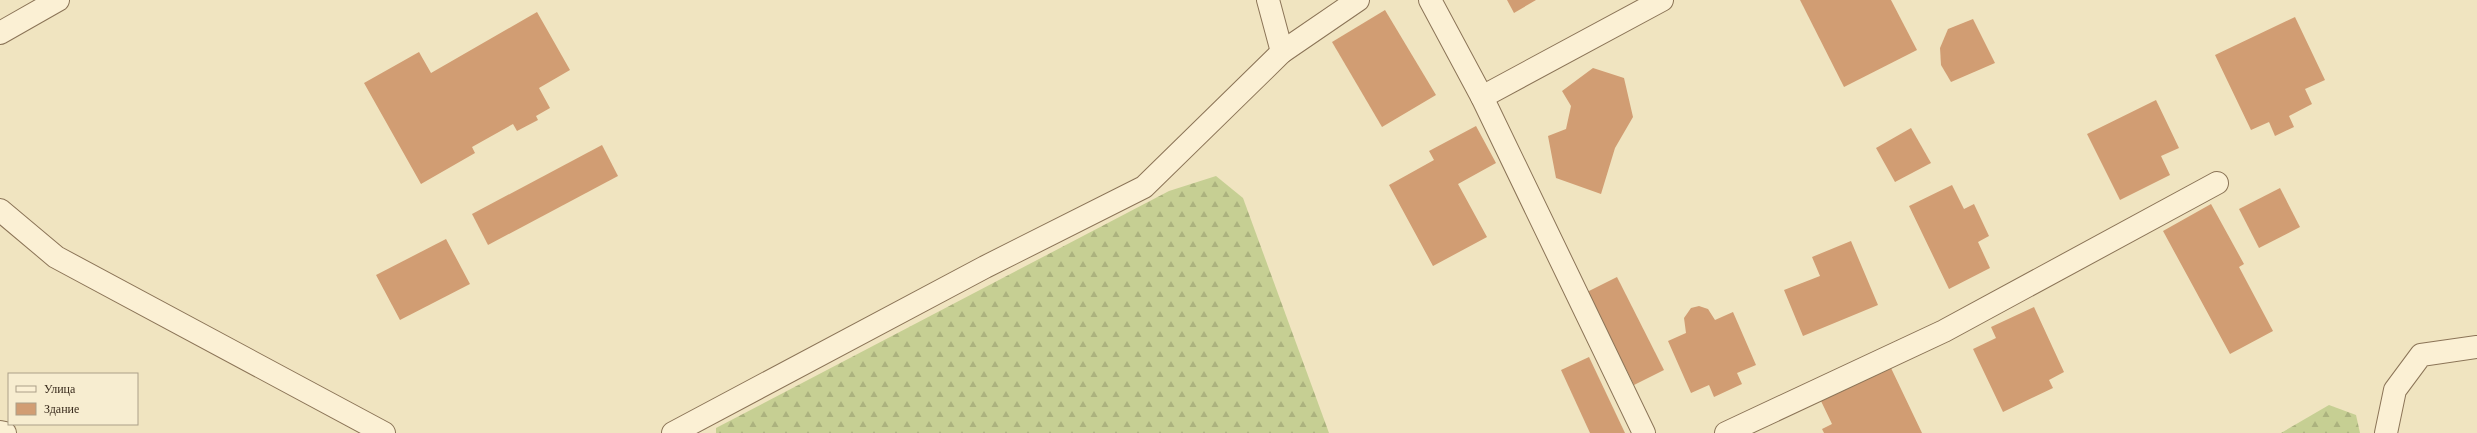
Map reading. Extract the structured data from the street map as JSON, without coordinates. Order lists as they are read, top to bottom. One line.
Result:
{"legend":["Улица","Здание"]}
